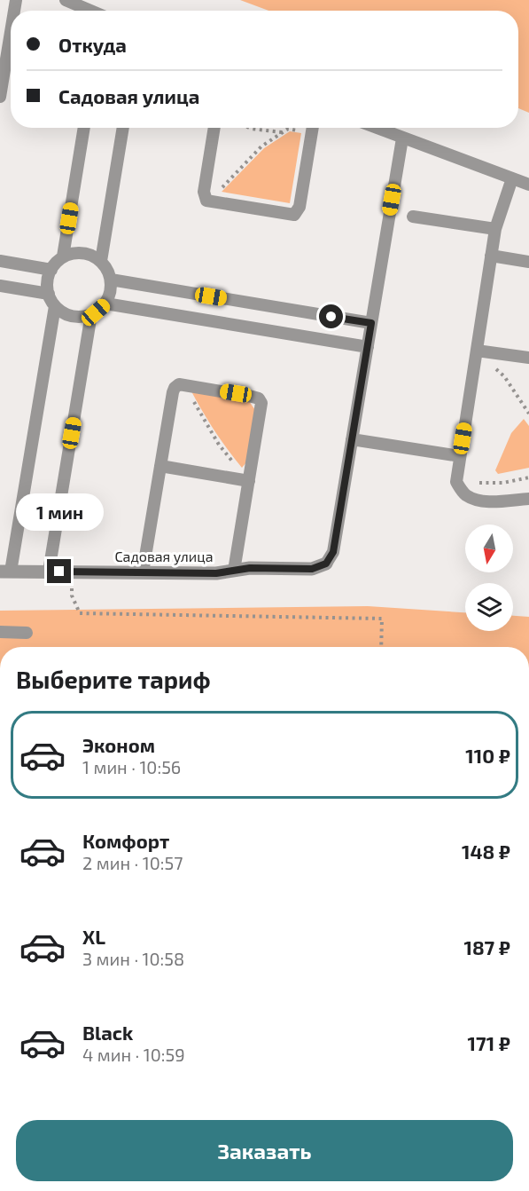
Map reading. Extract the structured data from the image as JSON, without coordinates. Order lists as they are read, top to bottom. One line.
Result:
{"streets":{"street":["Садовая улица"]},"north":"bottom","page":{"banner":["Откуда","Садовая улица"],"bubble":"1 мин","heading":"Выберите тариф","list":[{"name":"Эконом","note":"1 мин · 10:56","value":"110 ₽"},{"name":"Комфорт","note":"2 мин · 10:57","value":"148 ₽"},{"name":"XL","note":"3 мин · 10:58","value":"187 ₽"},{"name":"Black","note":"4 мин · 10:59","value":"171 ₽"}],"buttons":"Заказать"}}
